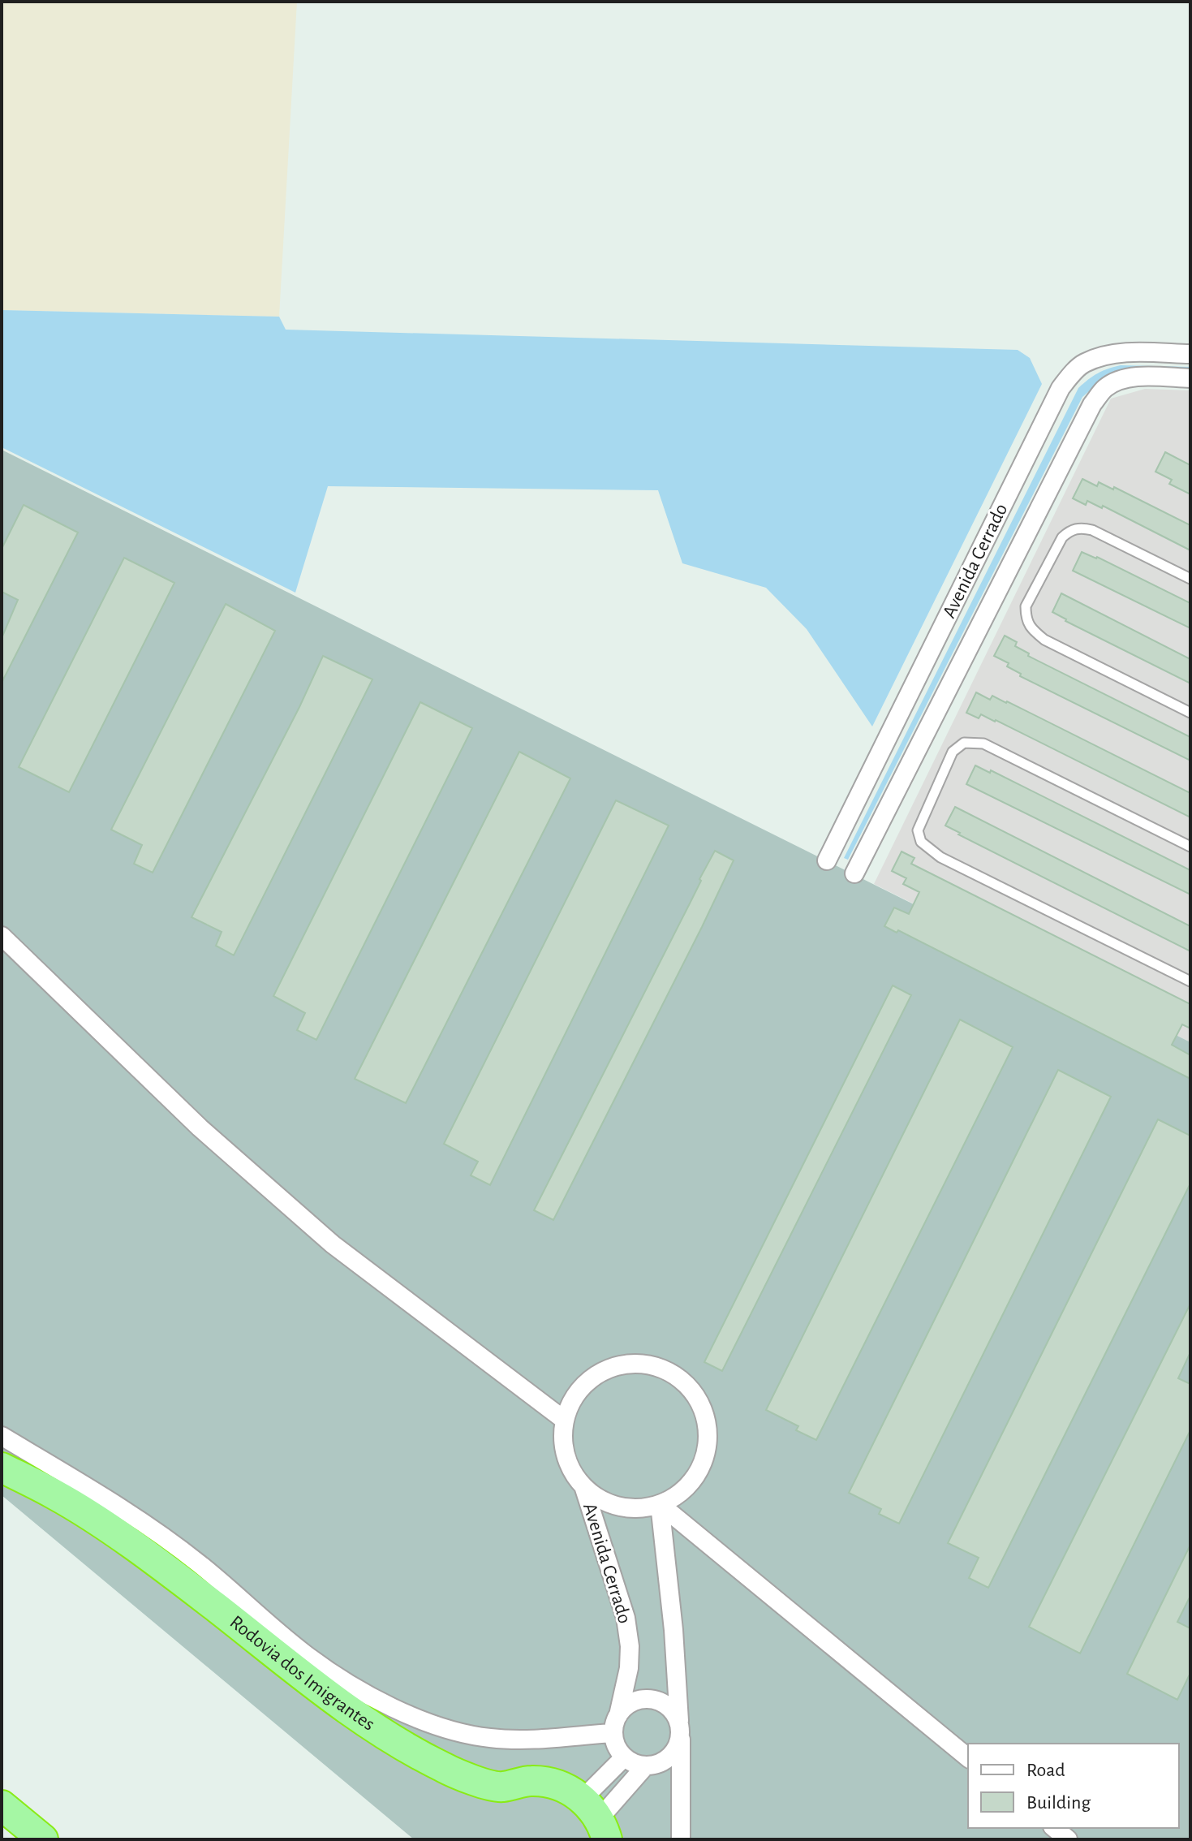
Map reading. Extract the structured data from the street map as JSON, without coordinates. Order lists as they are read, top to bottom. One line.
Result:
{"streets":{"highway":["Rodovia dos Imigrantes"],"street":["Avenida Cerrado"]},"legend":["Road","Building"]}
